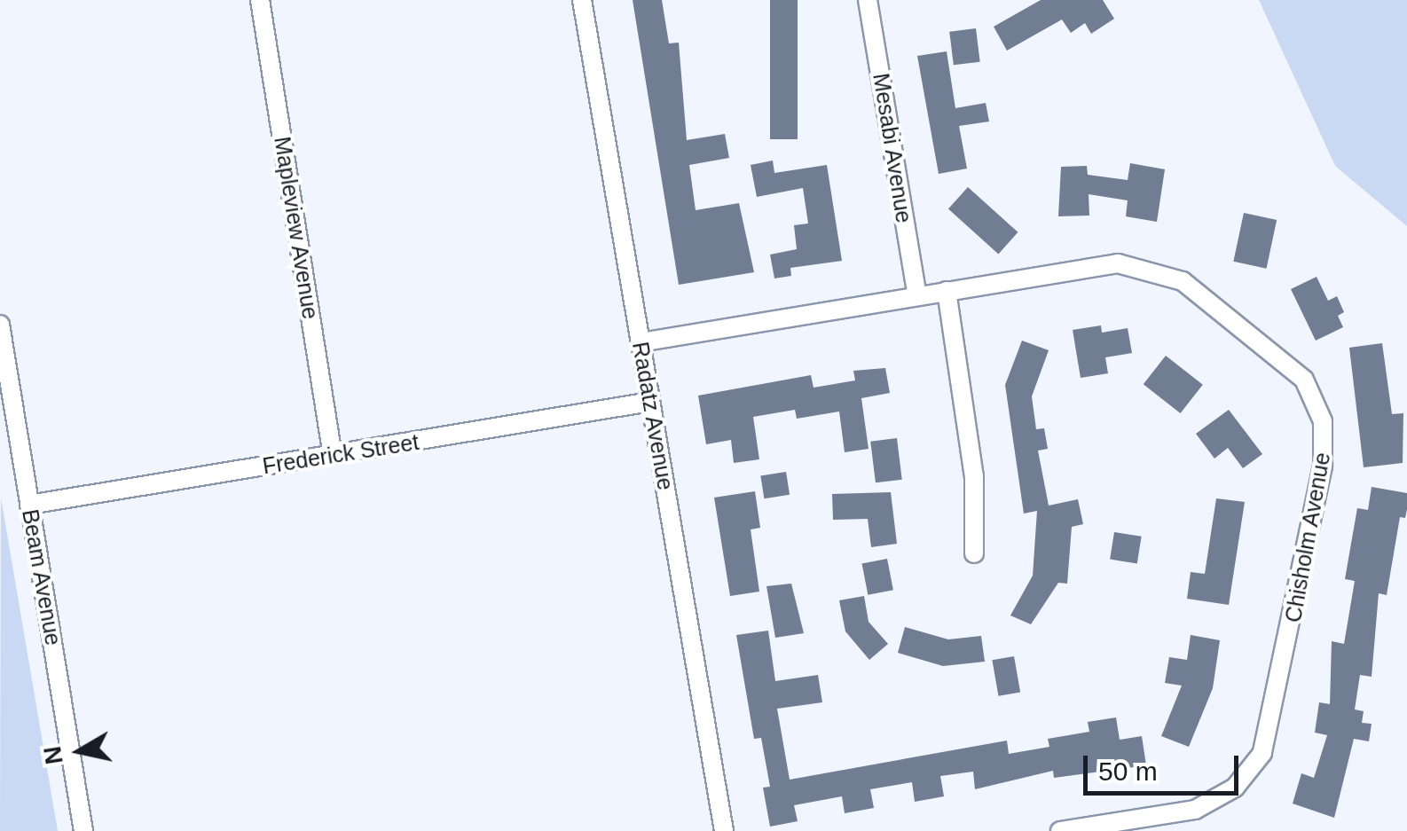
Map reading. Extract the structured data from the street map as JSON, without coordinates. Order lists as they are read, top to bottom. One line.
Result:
{"streets":{"street":["Mesabi Avenue","Mapleview Avenue","Radatz Avenue","Frederick Street","Chisholm Avenue","Beam Avenue"]},"crossings":[["Mesabi Avenue","Chisholm Avenue"],["Mapleview Avenue","Frederick Street"],["Radatz Avenue","Frederick Street"],["Radatz Avenue","Chisholm Avenue"],["Frederick Street","Beam Avenue"]],"scale_bar":"50 m","north":"left"}
